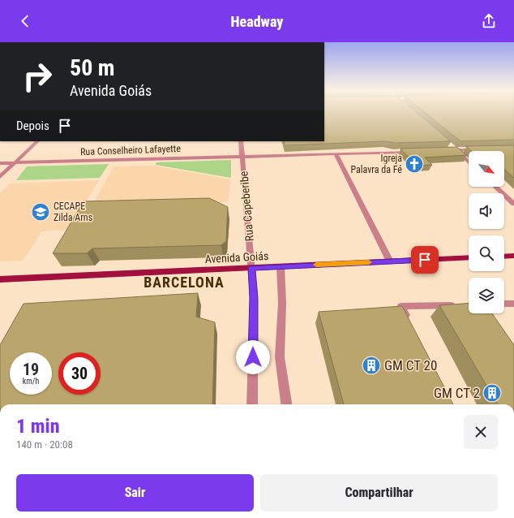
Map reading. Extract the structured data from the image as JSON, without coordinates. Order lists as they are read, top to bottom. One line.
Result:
{"streets":{"main road":["Avenida Goiás"],"street":["Rua Conselheiro Lafayette","Rua Capeberibe"]},"crossings":[["Rua Conselheiro Lafayette","Rua Capeberibe"],["Rua Capeberibe","Avenida Goiás"]],"districts":["BARCELONA"],"places":{"church":["Igreja Palavra da Fé"],"school or university":["CECAPE Zilda Arns"],"building":["GM CT 20","GM CT 2"]},"north":"bottom right","page":{"header":"Headway","turn":["50 m","Avenida Goiás"],"then":"Depois","speed":"19 km/h","limit":"30","heading":["1 min","140 m · 20:08"],"buttons":["Sair","Compartilhar"]}}
